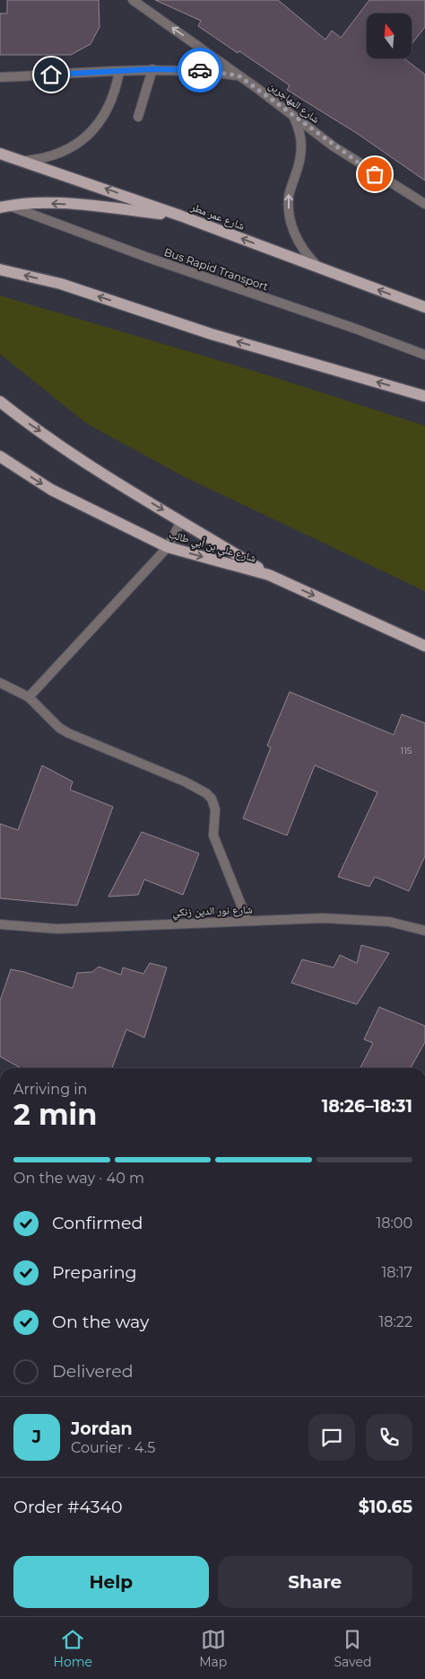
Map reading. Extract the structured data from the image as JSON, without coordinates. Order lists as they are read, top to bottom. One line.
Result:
{"streets":{"main road":["شارع عمر مطر","شارع علي بن أبي طالب"],"street":["شارع المهاجرين","Bus Rapid Transport","شارع نور الدين زنكي"]},"house_numbers":["115"],"north":"top","page":{"heading":["2 min","Arriving in","18:26–18:31"],"panel":["Jordan","Courier · 4.5","Order #4340","$10.65"],"bar":"On the way · 40 m","list":[["Confirmed","18:00"],["Preparing","18:17"],["On the way","18:22"],"Delivered"],"round":"J","buttons":["Help","Share"],"tabs":["Home","Map","Saved"]}}
